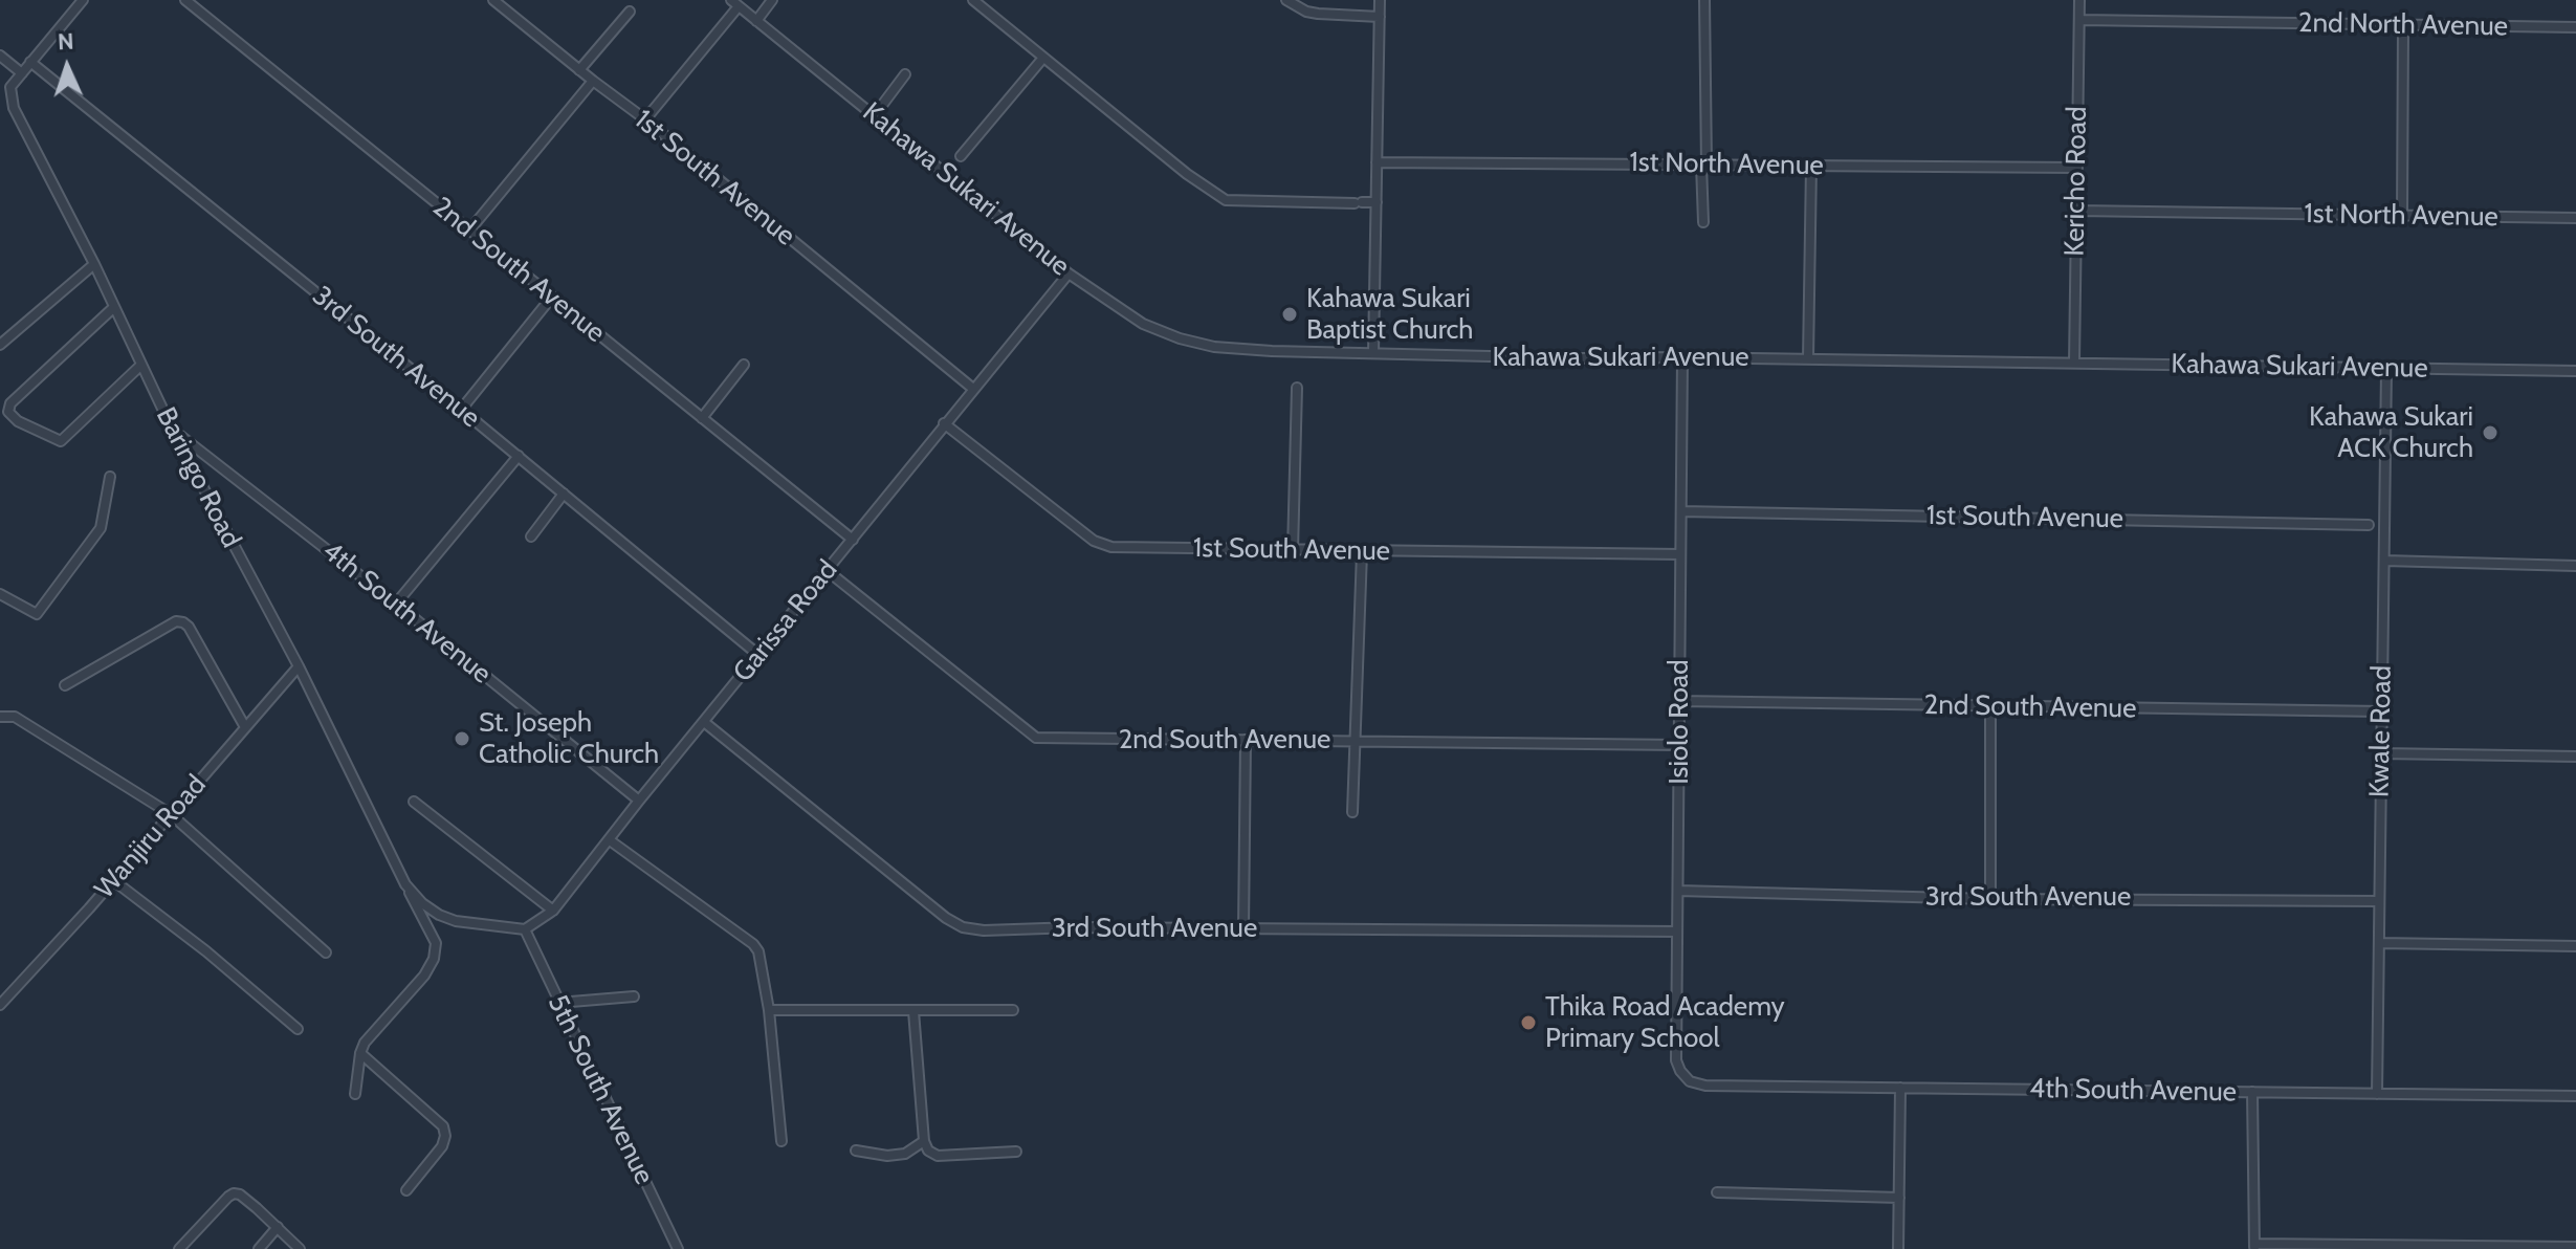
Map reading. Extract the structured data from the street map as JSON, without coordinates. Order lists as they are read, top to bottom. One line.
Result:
{"streets":{"street":["2nd North Avenue","1st North Avenue","1st South Avenue","Kericho Road","Kahawa Sukari Avenue","2nd South Avenue","3rd South Avenue","Baringo Road","4th South Avenue","Garissa Road","Isiolo Road","Kwale Road","Wanjiru Road","5th South Avenue"]},"crossings":[["2nd North Avenue","Kericho Road"],["1st North Avenue","Kericho Road"],["1st South Avenue","Garissa Road"],["1st South Avenue","Isiolo Road"],["1st South Avenue","Kwale Road"],["Kericho Road","Kahawa Sukari Avenue"],["Kahawa Sukari Avenue","Garissa Road"],["Kahawa Sukari Avenue","Isiolo Road"],["Kahawa Sukari Avenue","Kwale Road"],["2nd South Avenue","Garissa Road"],["2nd South Avenue","Isiolo Road"],["2nd South Avenue","Kwale Road"],["3rd South Avenue","Baringo Road"],["3rd South Avenue","Garissa Road"],["3rd South Avenue","Isiolo Road"],["3rd South Avenue","Kwale Road"],["Baringo Road","4th South Avenue"],["Baringo Road","Garissa Road"],["Baringo Road","Wanjiru Road"],["Baringo Road","5th South Avenue"],["4th South Avenue","Garissa Road"],["4th South Avenue","Isiolo Road"],["4th South Avenue","Kwale Road"],["Garissa Road","5th South Avenue"]],"places":["Kahawa Sukari Baptist Church","Kahawa Sukari ACK Church","St. Joseph Catholic Church","Thika Road Academy Primary School"],"north":"top"}
